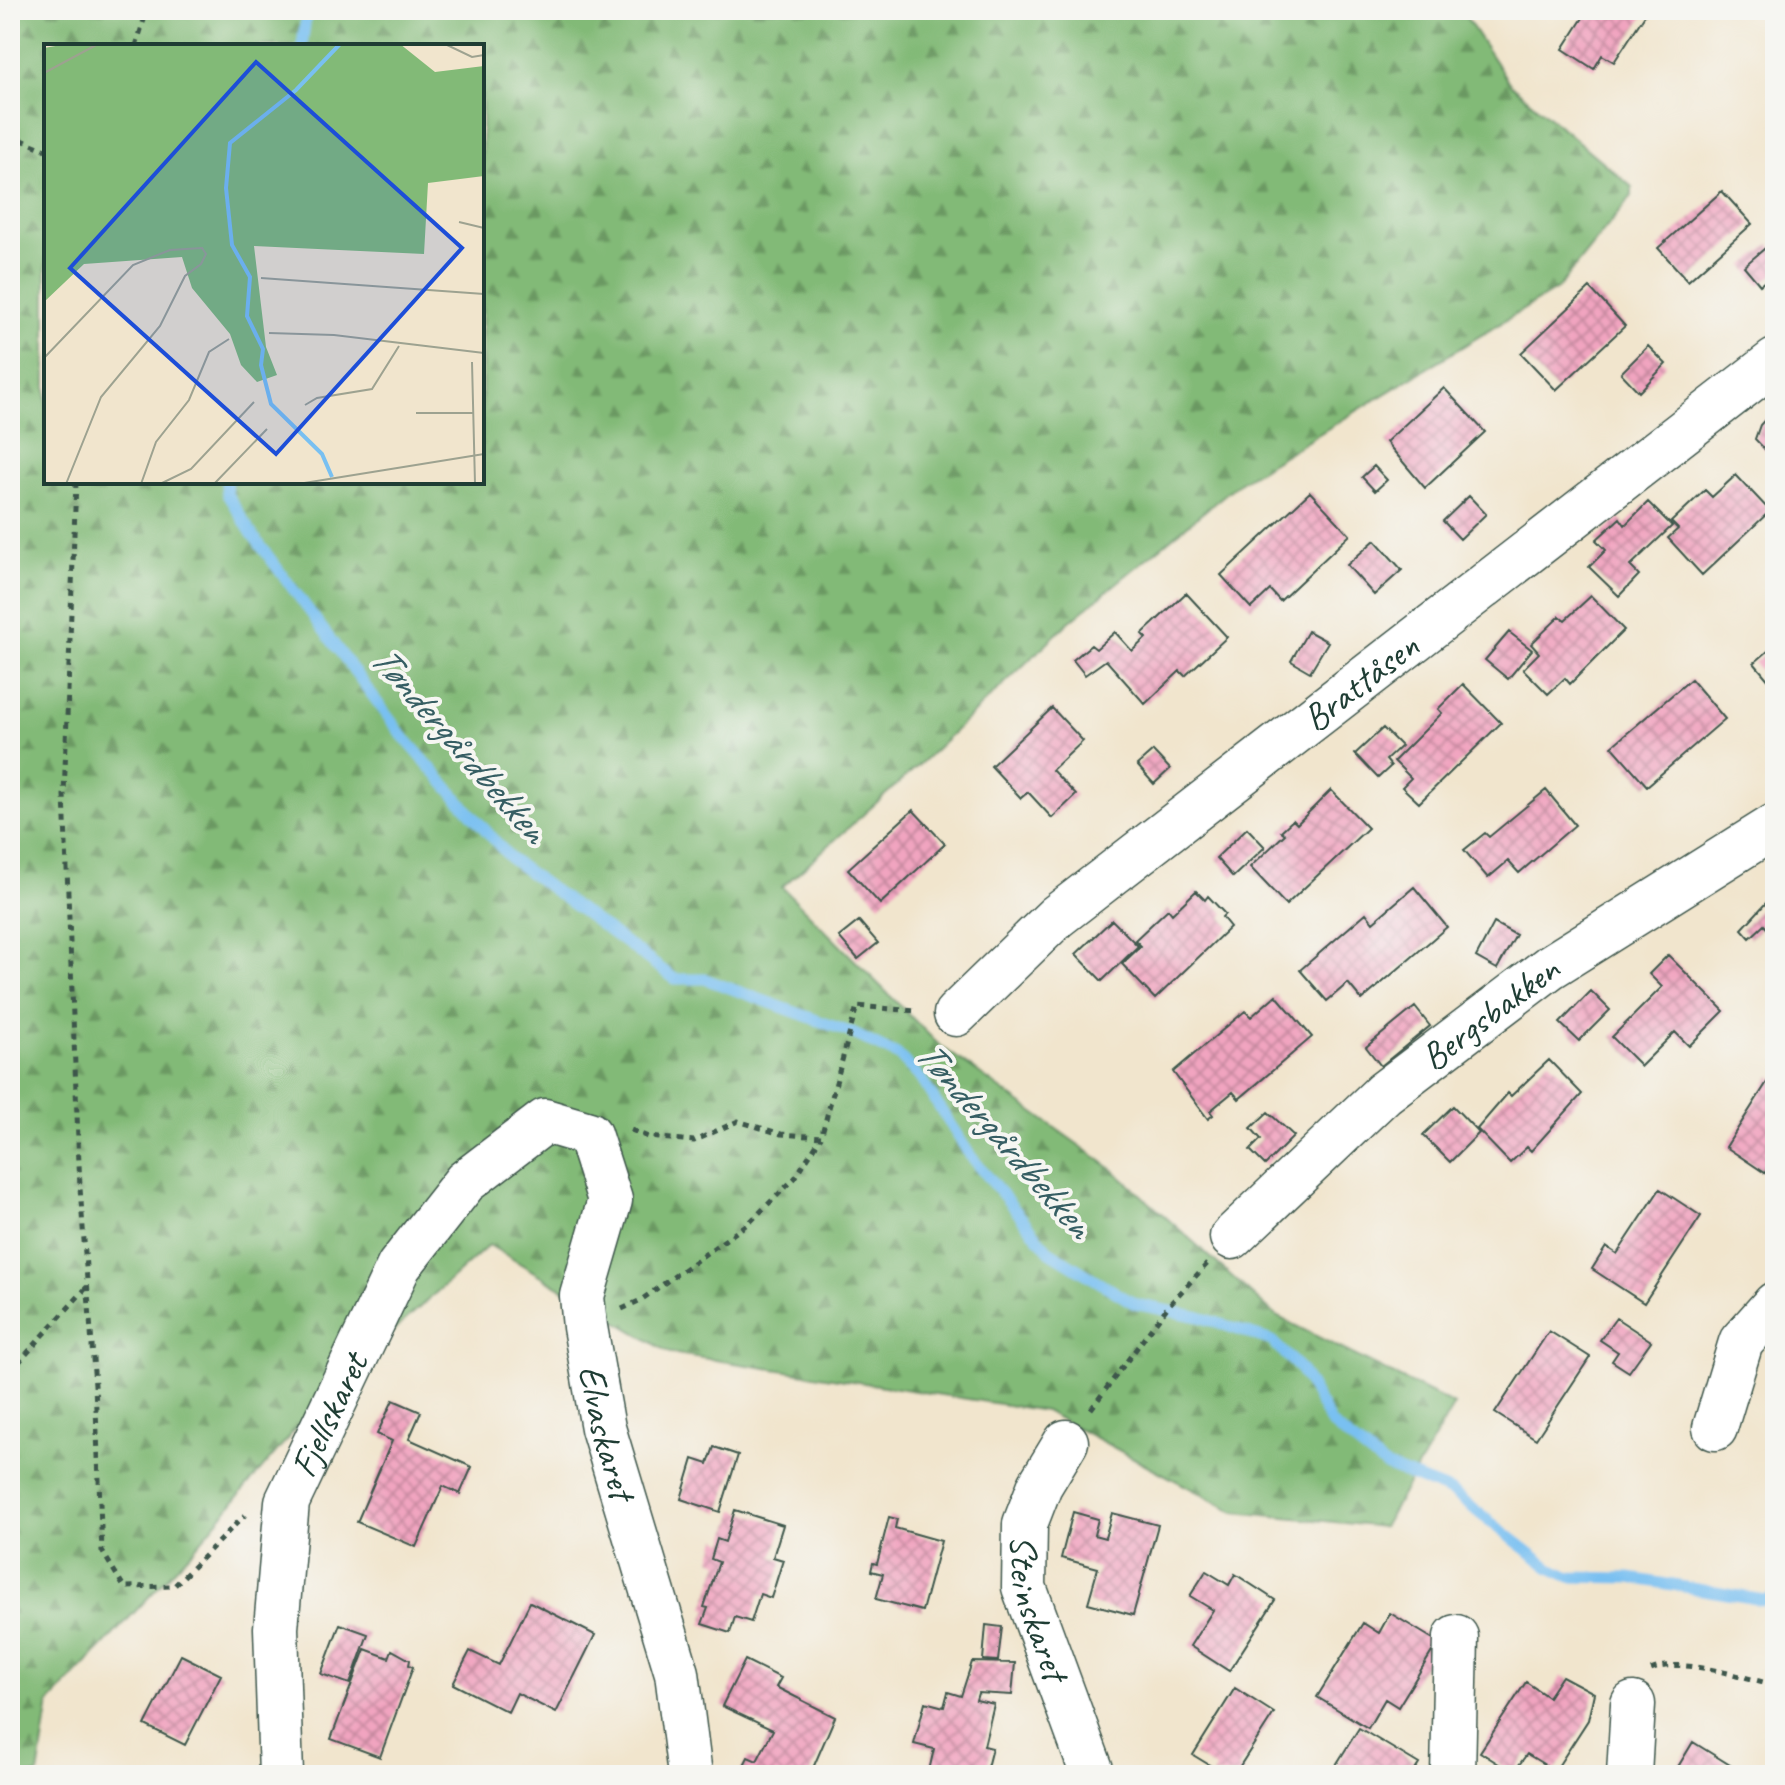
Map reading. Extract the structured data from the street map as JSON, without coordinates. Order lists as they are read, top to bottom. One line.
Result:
{"streets":{"street":["Brattåsen","Bergsbakken","Fjellskaret","Elvaskaret","Steinskaret"]},"crossings":[["Fjellskaret","Elvaskaret"]],"water":["Tøndergårdbekken"]}
